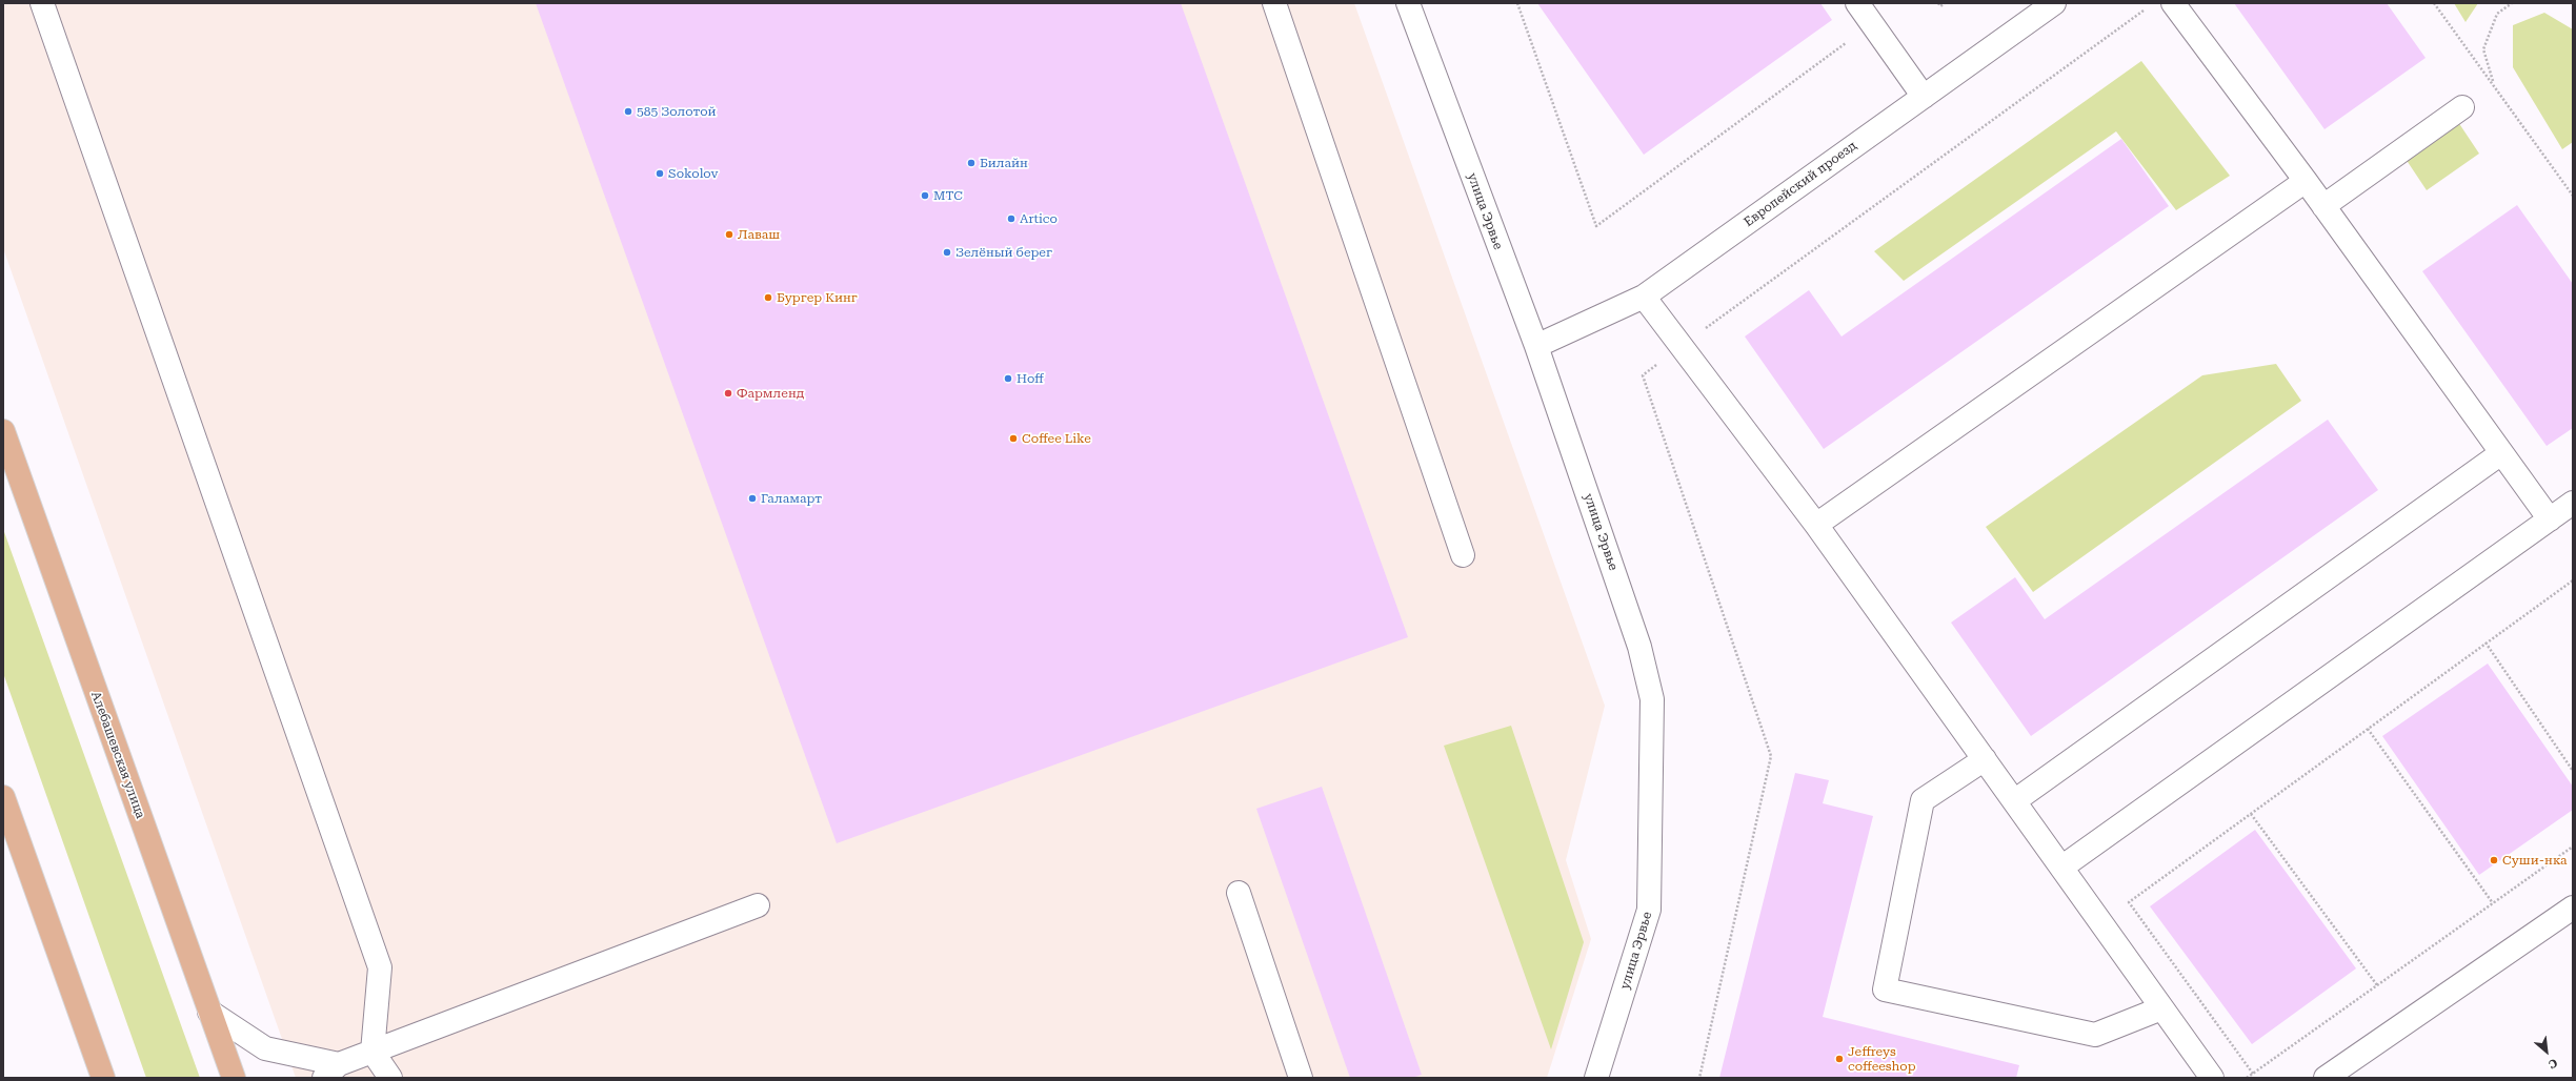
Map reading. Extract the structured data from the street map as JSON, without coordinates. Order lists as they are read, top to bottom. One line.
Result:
{"streets":{"main road":["Алебашевская улица"],"street":["Европейский проезд","улица Эрвье"]},"crossings":[["Европейский проезд","улица Эрвье"]],"places":["585 Золотой","Билайн","Sokolov","МТС","Artico","Лаваш","Зелёный берег","Бургер Кинг","Hoff","Фармленд","Coffee Like","Галамарт","Суши-нка","Jeffreys coffeeshop"],"north":"bottom right"}
